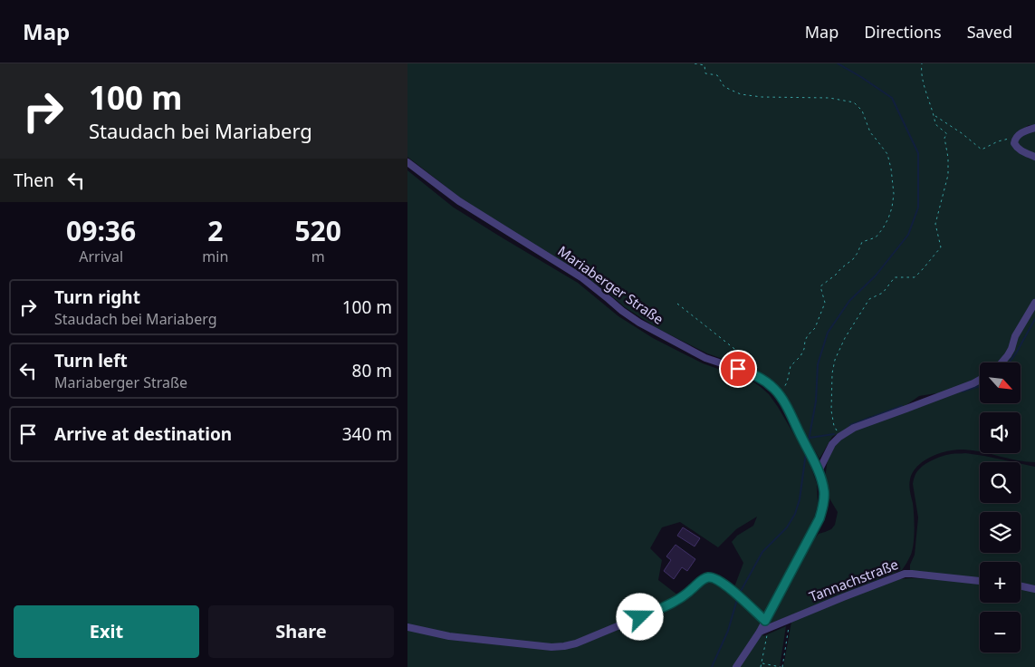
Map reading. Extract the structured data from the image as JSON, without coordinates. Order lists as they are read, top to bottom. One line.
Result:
{"streets":{"street":["Mariaberger Straße","Tannachstraße"]},"crossings":[["Mariaberger Straße","Tannachstraße"]],"north":"bottom right","page":{"header":"Map","nav":["Map","Directions","Saved"],"turn":["100 m","Staudach bei Mariaberg"],"then":"Then","eta":["09:36","Arrival","2","min","520","m"],"list":[{"name":"Turn right","note":"Staudach bei Mariaberg","value":"100 m"},{"name":"Turn left","note":"Mariaberger Straße","value":"80 m"},{"name":"Arrive at destination","value":"340 m"}],"map_buttons":["+","−"],"buttons":["Exit","Share"]}}
